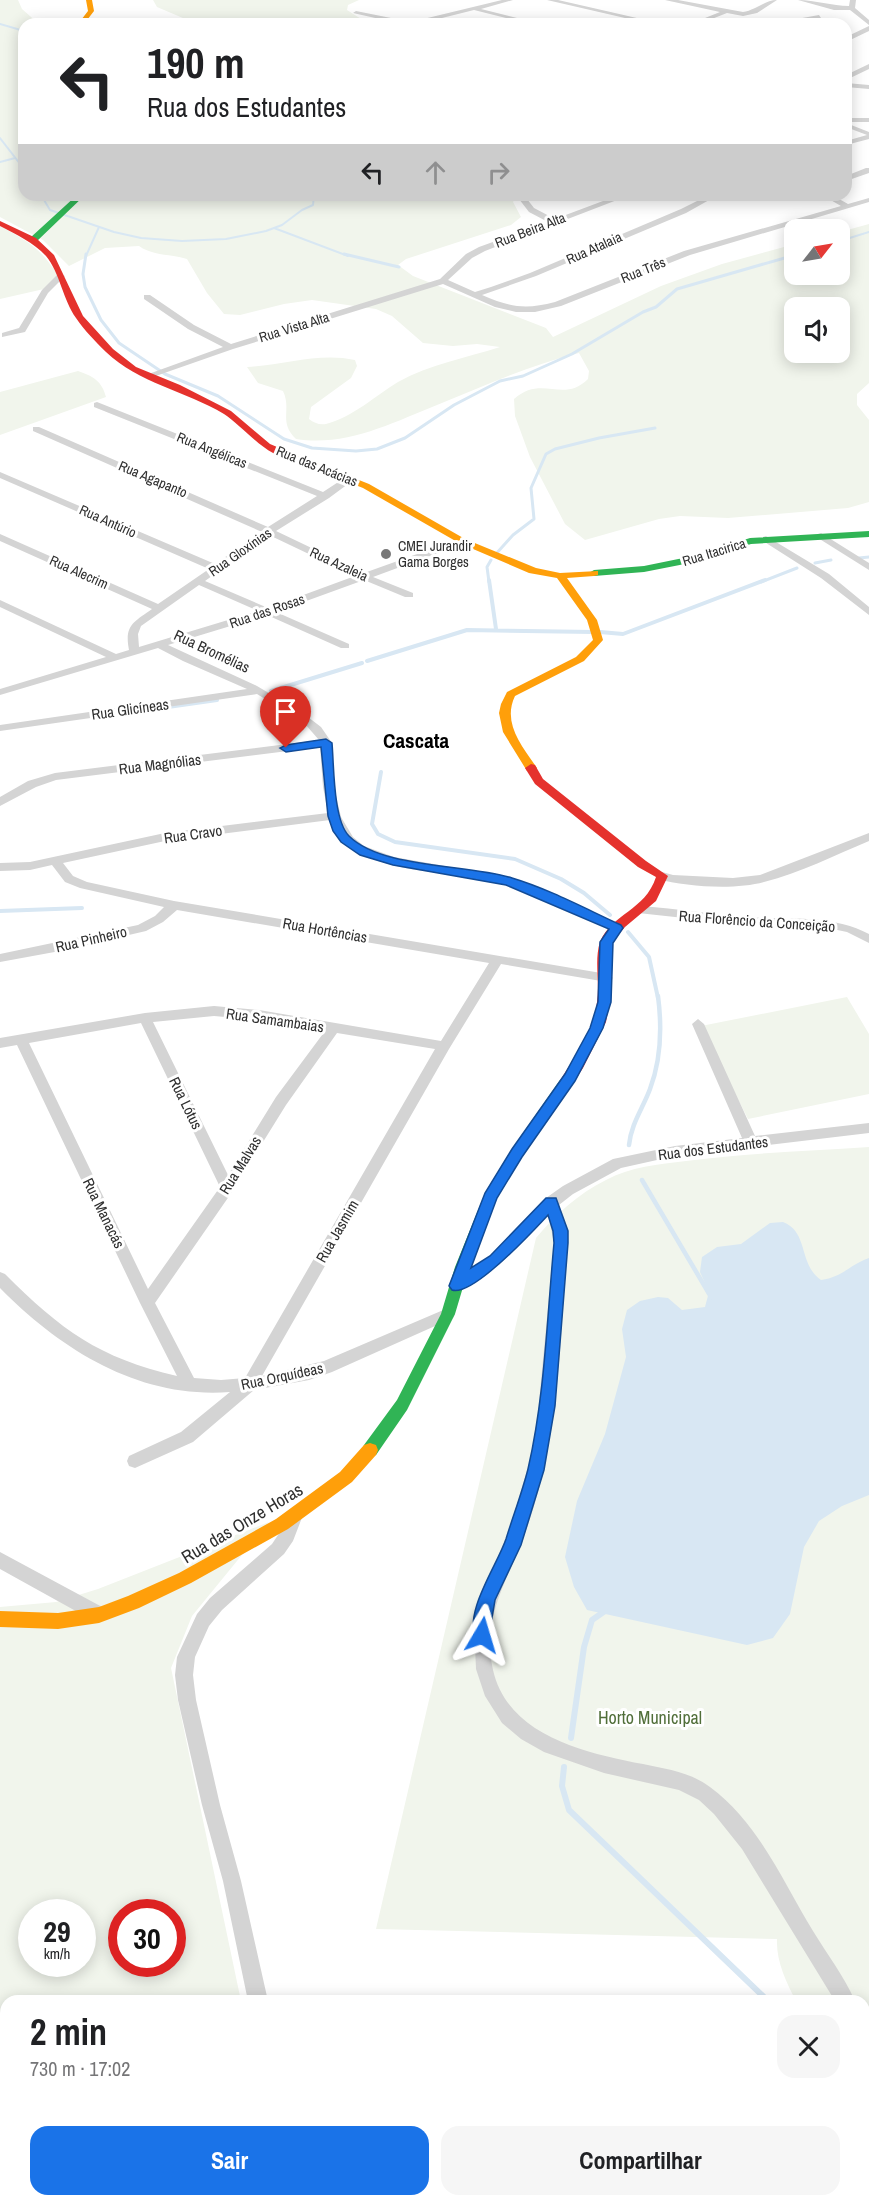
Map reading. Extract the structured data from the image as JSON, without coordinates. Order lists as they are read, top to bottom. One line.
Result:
{"streets":{"street":["Rua Beira Alta","Rua Atalaia","Rua Três","Rua Vista Alta","Rua Angélicas","Rua das Acácias","Rua Agapanto","Rua Antúrio","Rua Gloxínias","Rua Itacirica","Rua Azaleia","Rua Alecrim","Rua das Rosas","Rua Bromélias","Rua Glicíneas","Rua Magnólias","Rua Cravo","Rua Florêncio da Conceição","Rua Hortências","Rua Pinheiro","Rua Samambaias","Rua Lótus","Rua dos Estudantes","Rua Malvas","Rua Manacás","Rua Jasmim","Rua Orquídeas","Rua das Onze Horas"]},"crossings":[["Rua Beira Alta","Rua Três"],["Rua Beira Alta","Rua Vista Alta"],["Rua Atalaia","Rua Três"],["Rua Três","Rua Vista Alta"],["Rua Vista Alta","Rua das Acácias"],["Rua Angélicas","Rua Gloxínias"],["Rua das Acácias","Rua Gloxínias"],["Rua das Acácias","Rua Itacirica"],["Rua das Acácias","Rua das Rosas"],["Rua Agapanto","Rua Gloxínias"],["Rua Agapanto","Rua Azaleia"],["Rua Antúrio","Rua Gloxínias"],["Rua Gloxínias","Rua Azaleia"],["Rua Gloxínias","Rua Alecrim"],["Rua Gloxínias","Rua das Rosas"],["Rua Azaleia","Rua das Rosas"],["Rua das Rosas","Rua Bromélias"],["Rua Bromélias","Rua Glicíneas"],["Rua Bromélias","Rua Magnólias"],["Rua Cravo","Rua Hortências"],["Rua Hortências","Rua Pinheiro"],["Rua Hortências","Rua Jasmim"],["Rua Samambaias","Rua Lótus"],["Rua Samambaias","Rua Malvas"],["Rua Samambaias","Rua Manacás"],["Rua Samambaias","Rua Jasmim"],["Rua Lótus","Rua Malvas"],["Rua Malvas","Rua Manacás"],["Rua Manacás","Rua Orquídeas"],["Rua Jasmim","Rua Orquídeas"],["Rua Orquídeas","Rua das Onze Horas"]],"districts":["Cascata"],"parks":["Horto Municipal"],"places":["CMEI Jurandir Gama Borges"],"north":"top right","page":{"turn":["190 m","Rua dos Estudantes"],"speed":"29 km/h","limit":"30","heading":["2 min","730 m · 17:02"],"buttons":["Sair","Compartilhar"]}}
